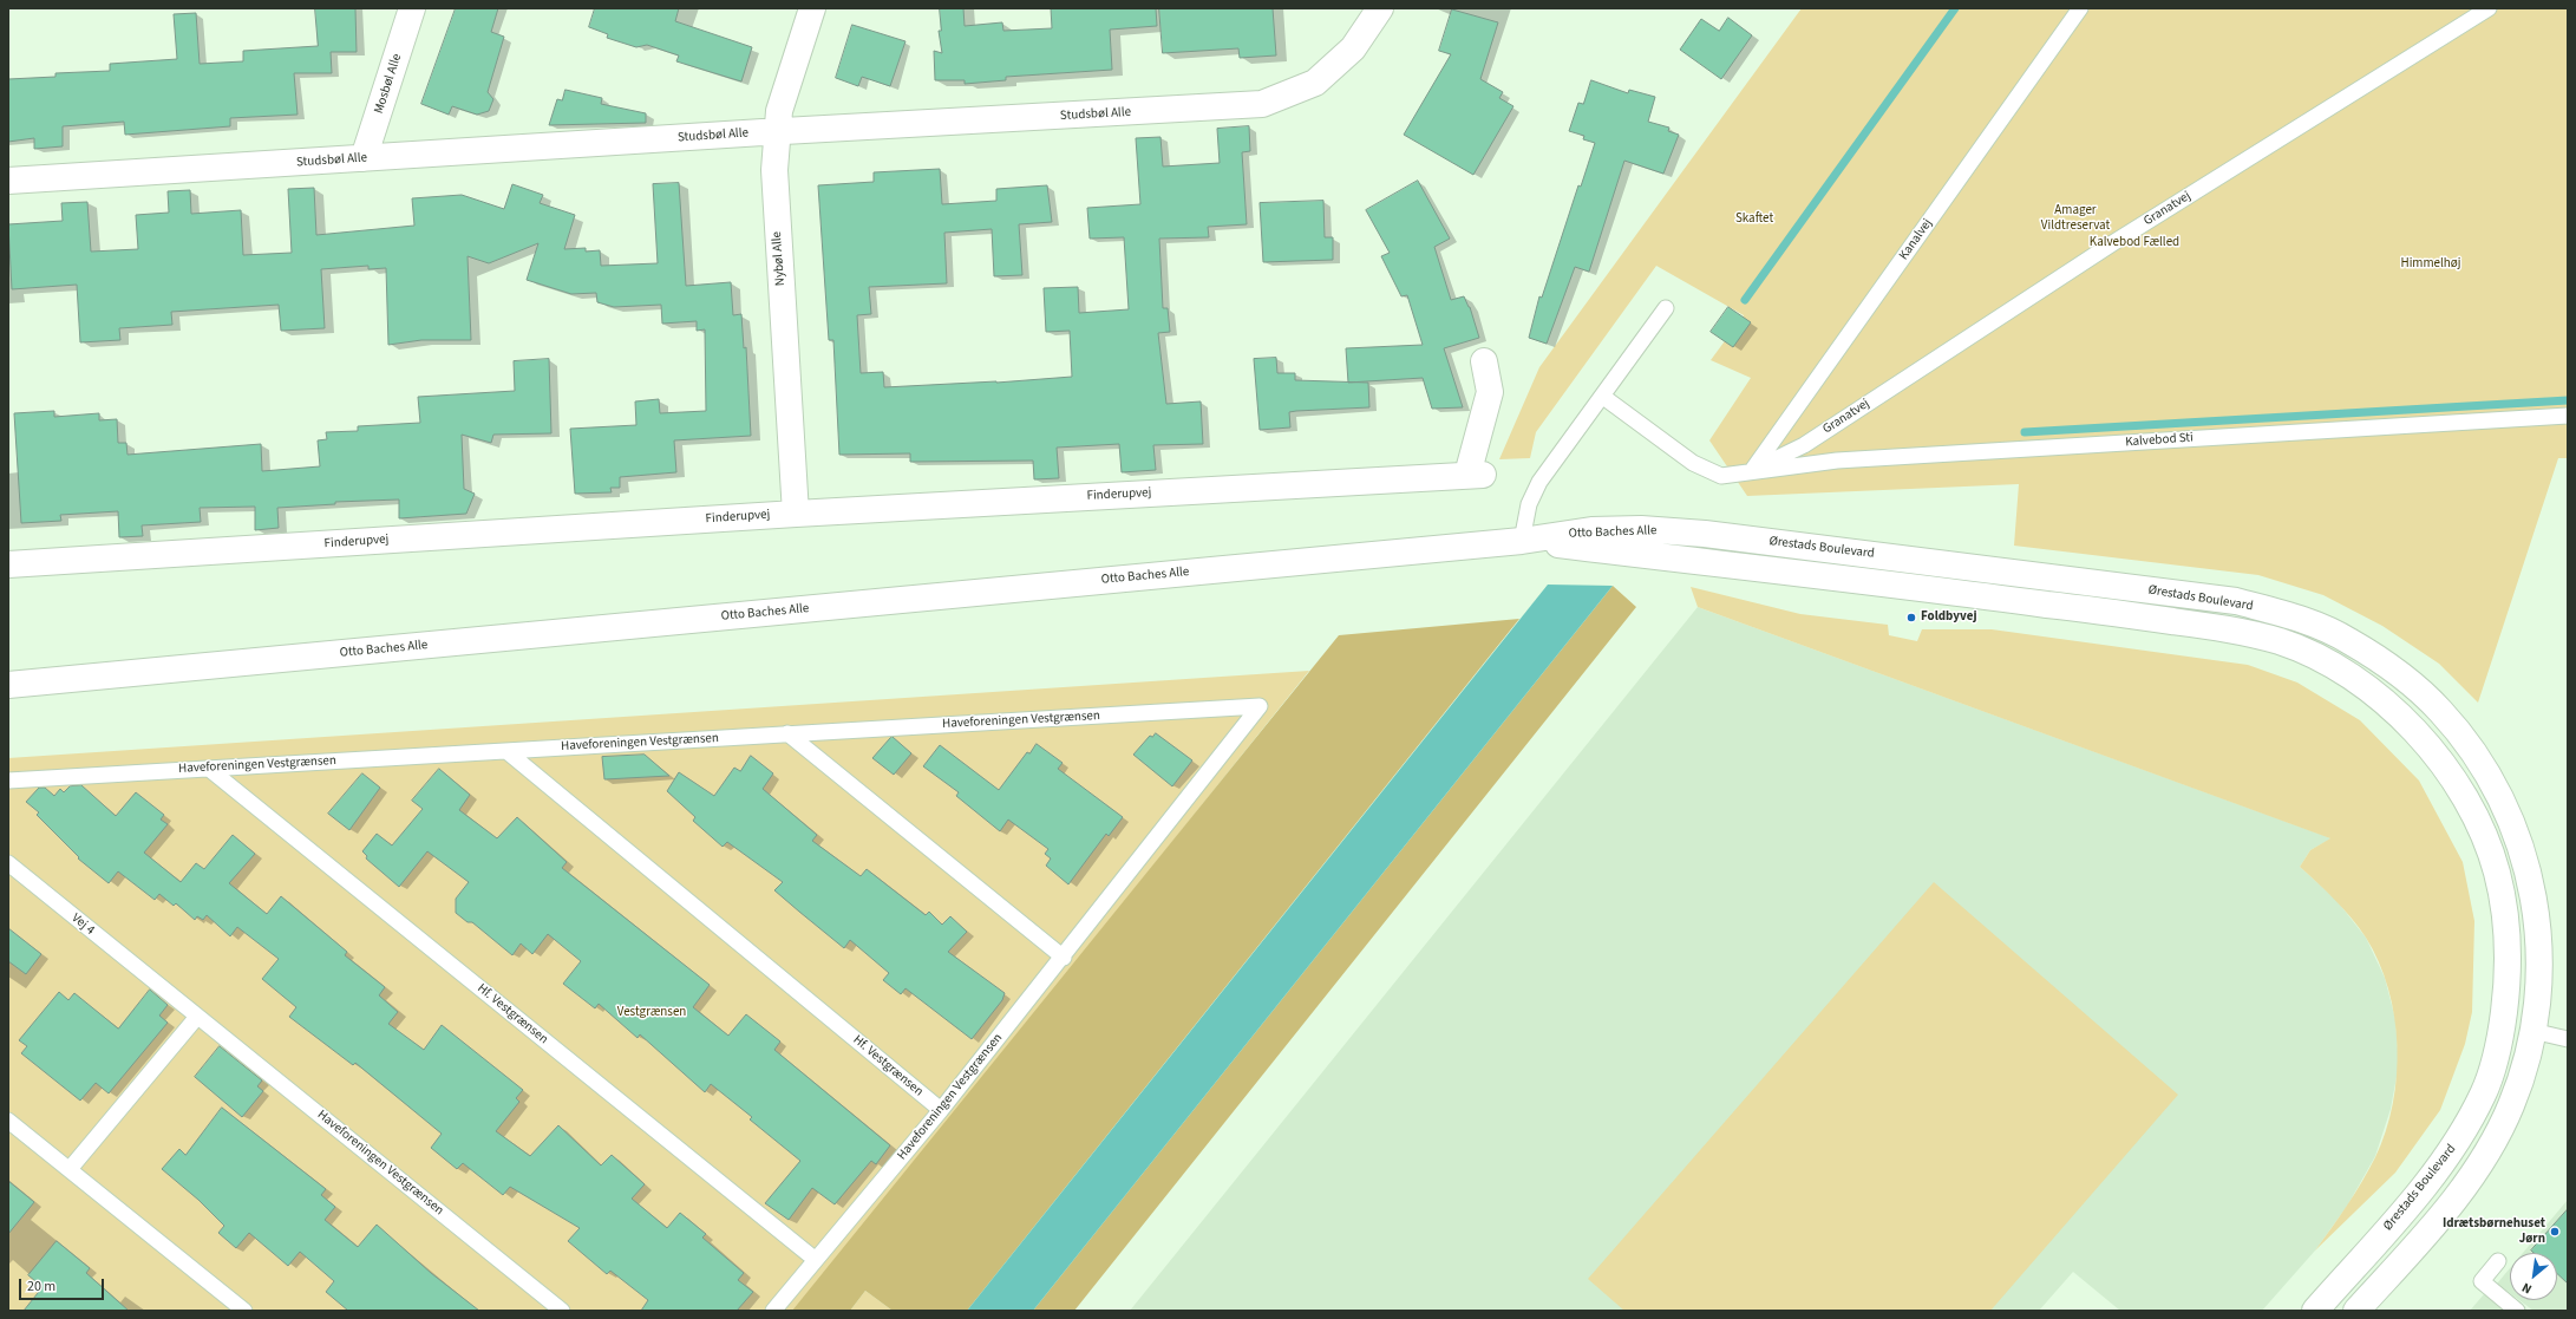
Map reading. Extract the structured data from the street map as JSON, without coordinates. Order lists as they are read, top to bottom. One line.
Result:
{"streets":{"street":["Mosbøl Alle","Studsbøl Alle","Nybøl Alle","Finderupvej","Otto Baches Alle","Ørestads Boulevard"],"lane":["Granatvej","Kanalvej","Kalvebod Sti","Haveforeningen Vestgrænsen","Vej 4","Hf. Vestgrænsen"]},"crossings":[["Mosbøl Alle","Studsbøl Alle"],["Studsbøl Alle","Nybøl Alle"],["Granatvej","Kanalvej"],["Granatvej","Kalvebod Sti"],["Kanalvej","Kalvebod Sti"],["Nybøl Alle","Finderupvej"],["Otto Baches Alle","Ørestads Boulevard"],["Haveforeningen Vestgrænsen","Vej 4"],["Haveforeningen Vestgrænsen","Hf. Vestgrænsen"]],"parks":["Amager Vildtreservat","Skaftet","Kalvebod Fælled","Himmelhøj","Vestgrænsen"],"places":["Foldbyvej","Idrætsbørnehuset Jørn"],"scale_bar":"20 m","north":"bottom left"}
